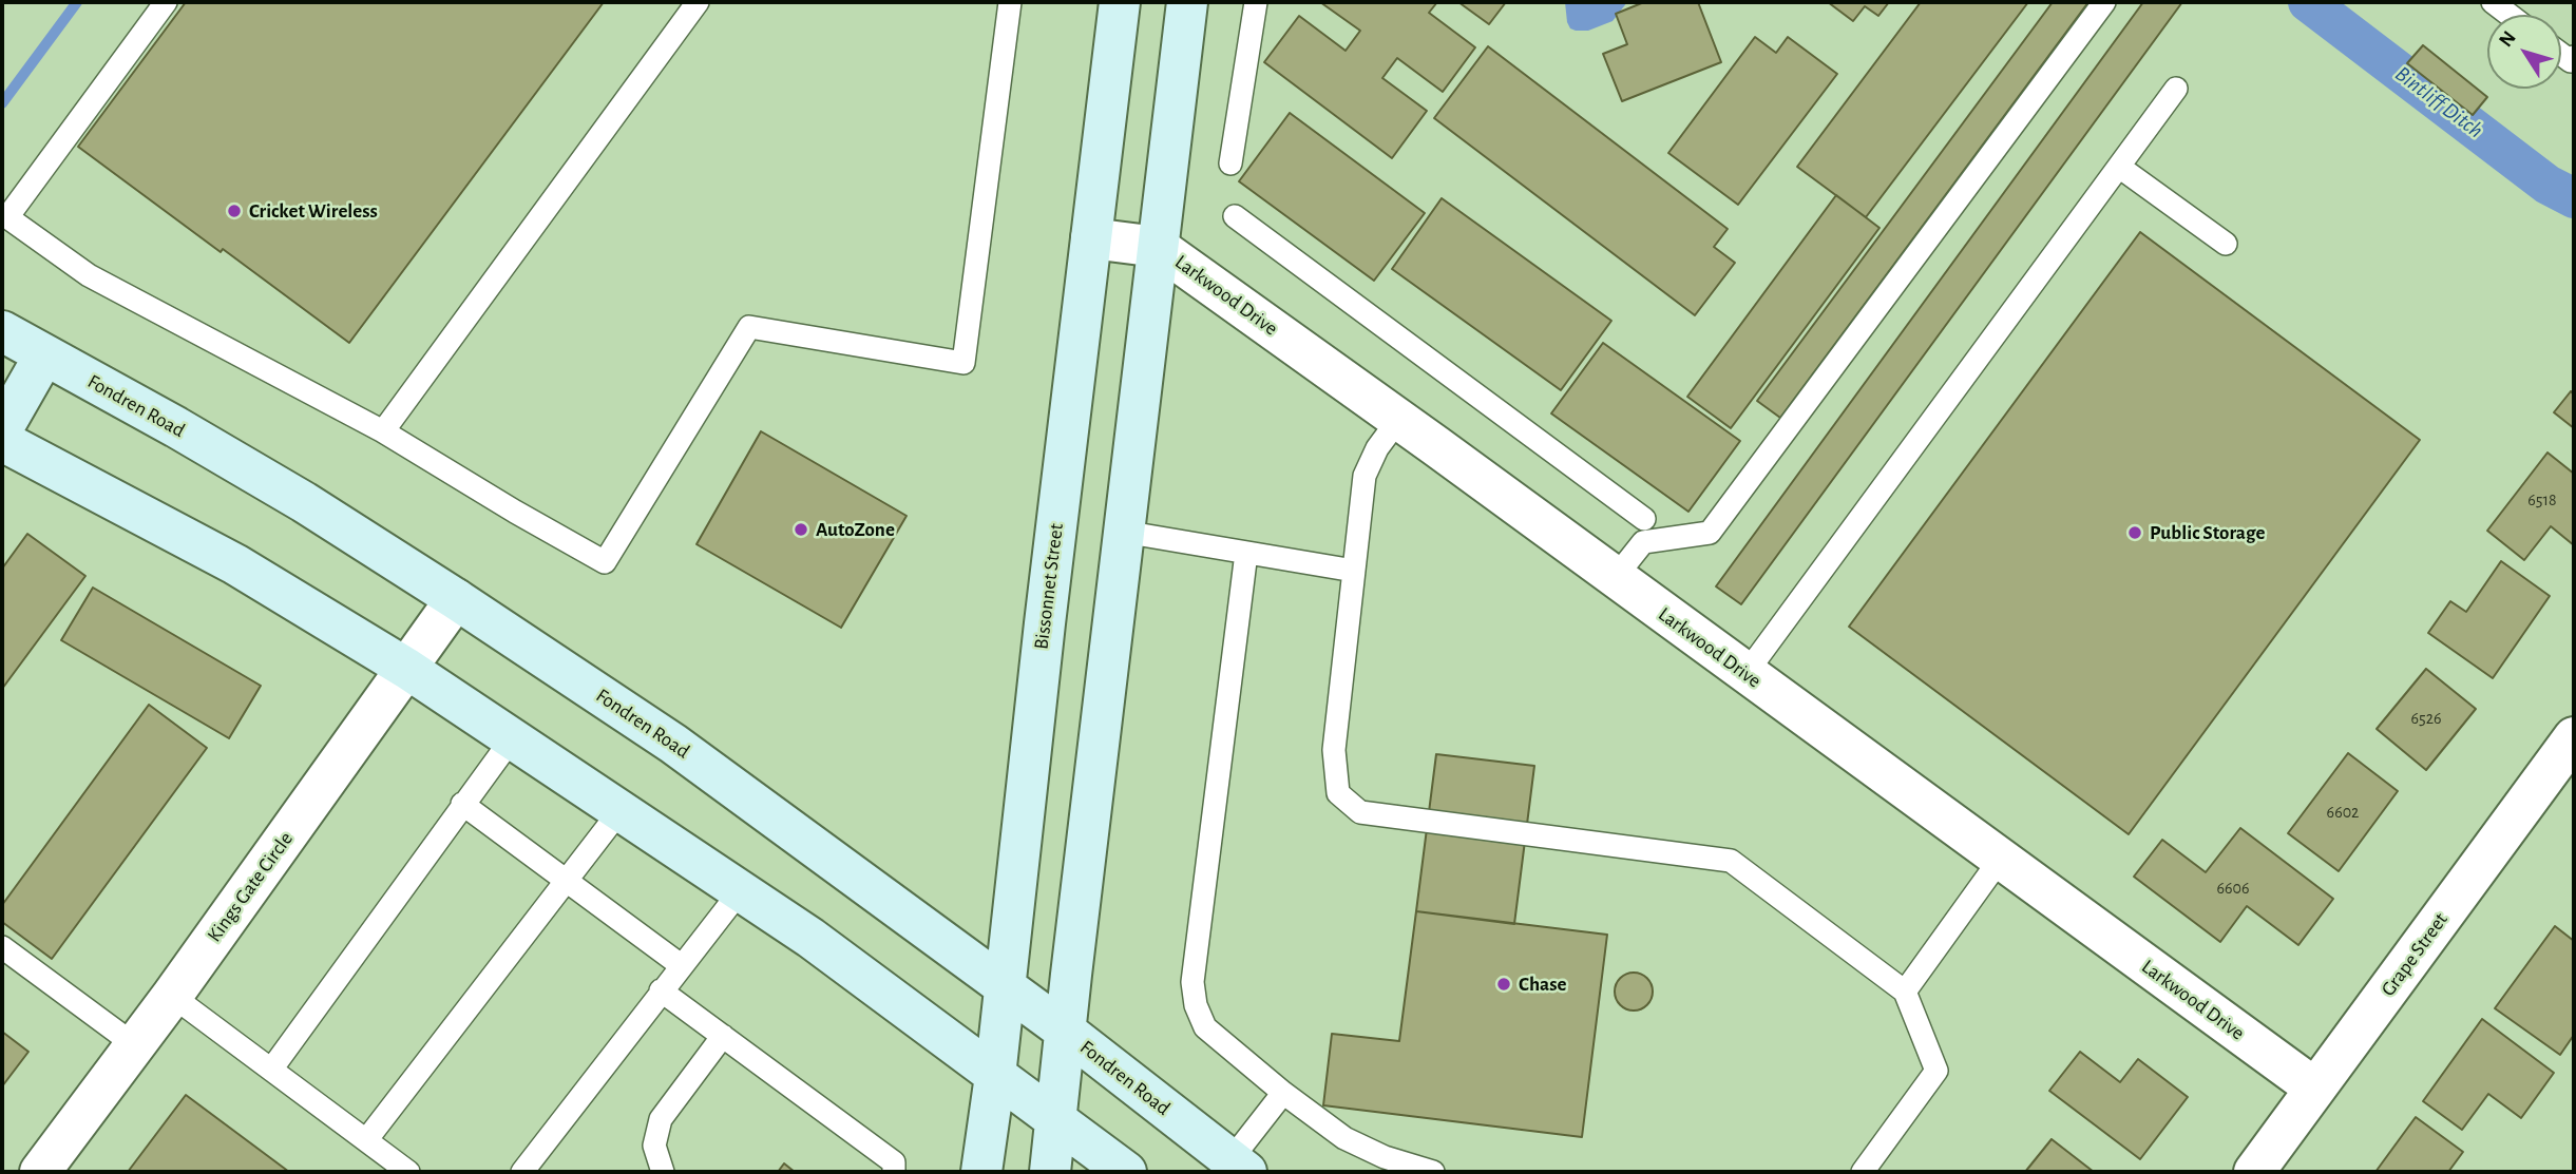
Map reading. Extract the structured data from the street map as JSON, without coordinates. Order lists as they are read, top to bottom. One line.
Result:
{"streets":{"main road":["Fondren Road","Bissonnet Street"],"street":["Larkwood Drive","Kings Gate Circle","Grape Street"]},"crossings":[["Larkwood Drive","Bissonnet Street"],["Larkwood Drive","Grape Street"],["Fondren Road","Bissonnet Street"],["Fondren Road","Kings Gate Circle"]],"water":["Bintliff Ditch"],"places":["Cricket Wireless","AutoZone","Public Storage","Chase"],"house_numbers":["6518","6526","6602","6606"],"north":"top left"}
